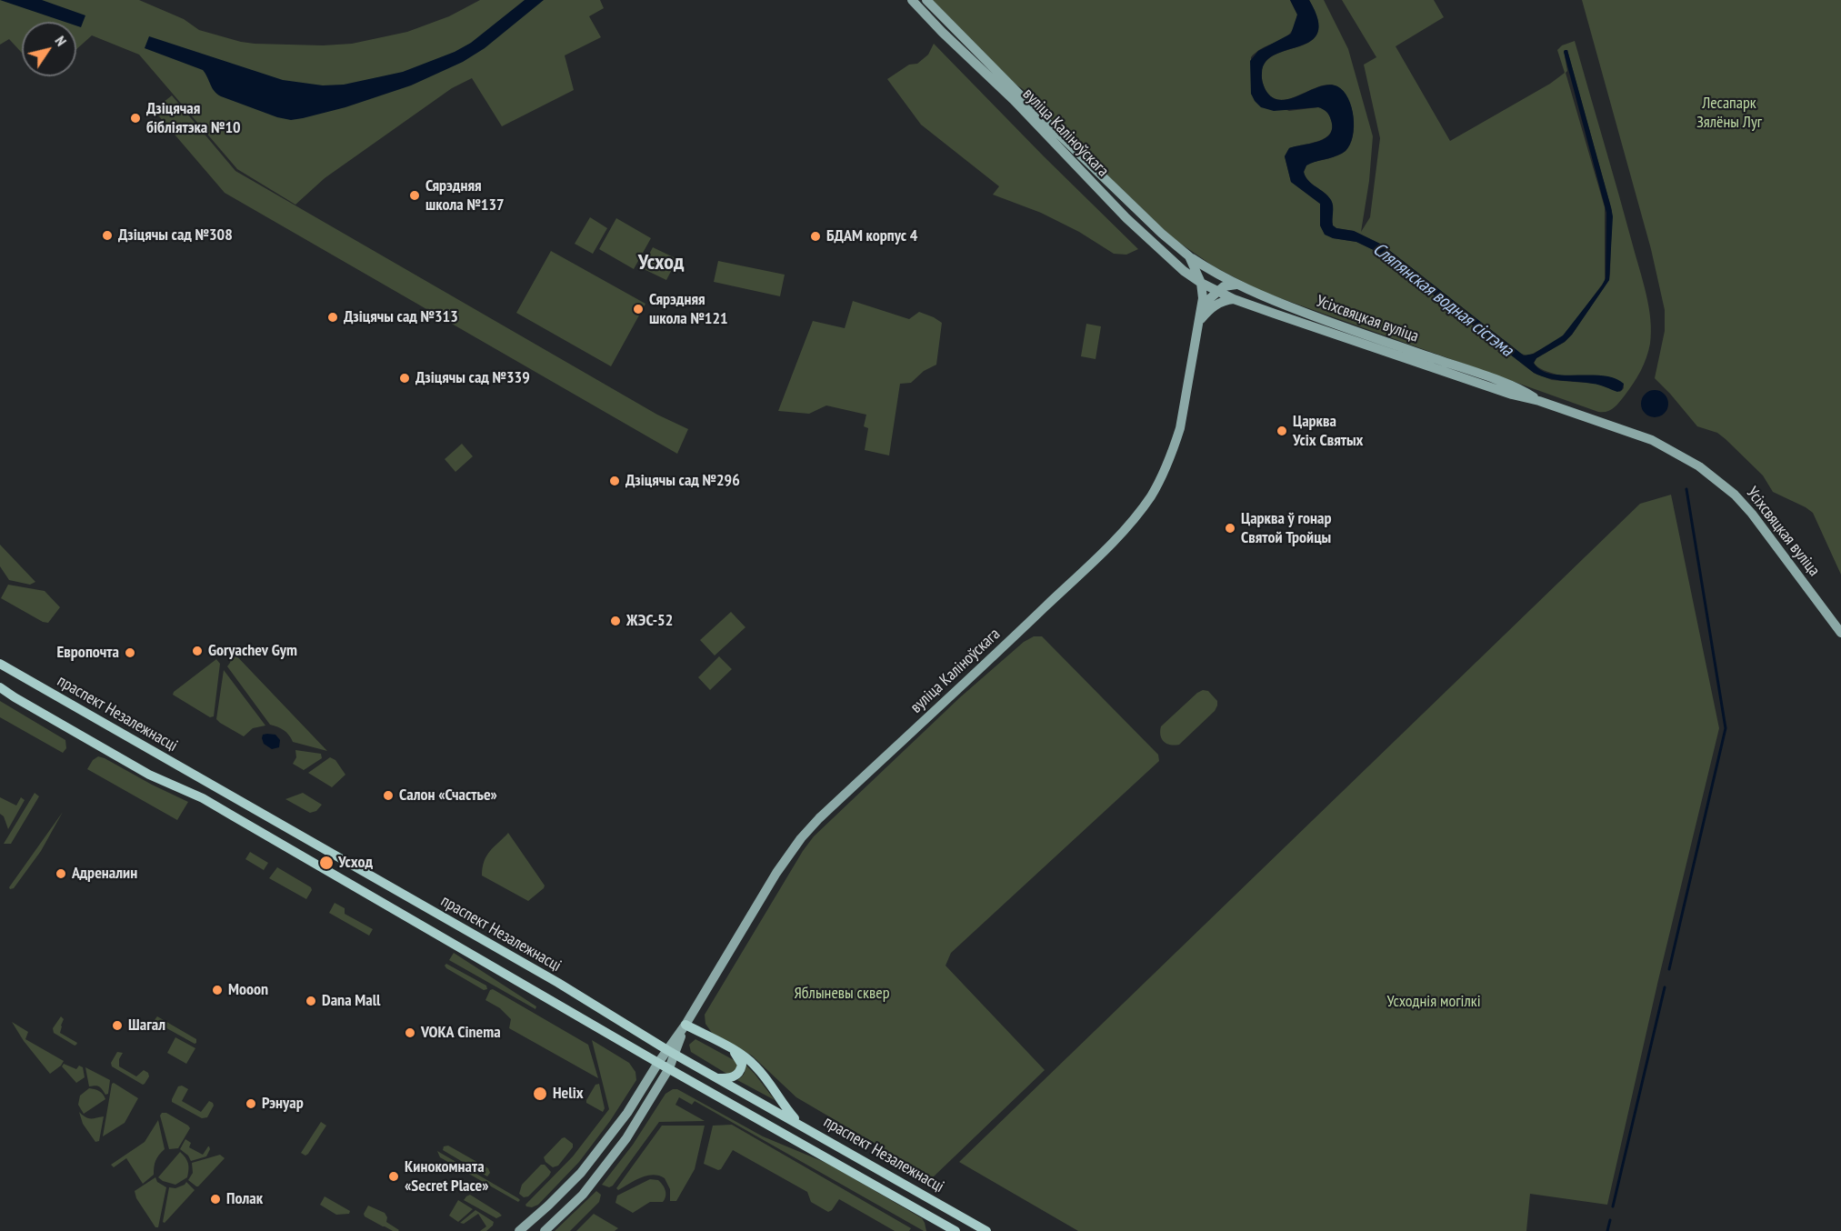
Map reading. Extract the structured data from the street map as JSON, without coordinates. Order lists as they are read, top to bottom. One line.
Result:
{"streets":{"main road":["вуліца Каліноўскага","Усіхсвяцкая вуліца","праспект Незалежнасці"]},"crossings":[["вуліца Каліноўскага","Усіхсвяцкая вуліца"],["вуліца Каліноўскага","праспект Незалежнасці"]],"districts":["Усход"],"water":["Сляпянская водная сістэма"],"parks":["Лесапарк Зялёны Луг","Яблыневы сквер","Усходнія могілкі"],"places":["Дзіцячая бібліятэка №10","Сярэдняя школа №137","Дзіцячы сад №308","БДАМ корпус 4","Сярэдняя школа №121","Дзіцячы сад №313","Дзіцячы сад №339","Царква Усіх Святых","Дзіцячы сад №296","Царква ў гонар Святой Тройцы","ЖЭС-52","Goryachev Gym","Европочта","Салон «Счастье»","Усход","Адреналин","Mooon","Dana Mall","Шагал","VOKA Cinema","Helix","Рэнуар","Кинокомната «Secret Place»","Полак"],"north":"top right"}
